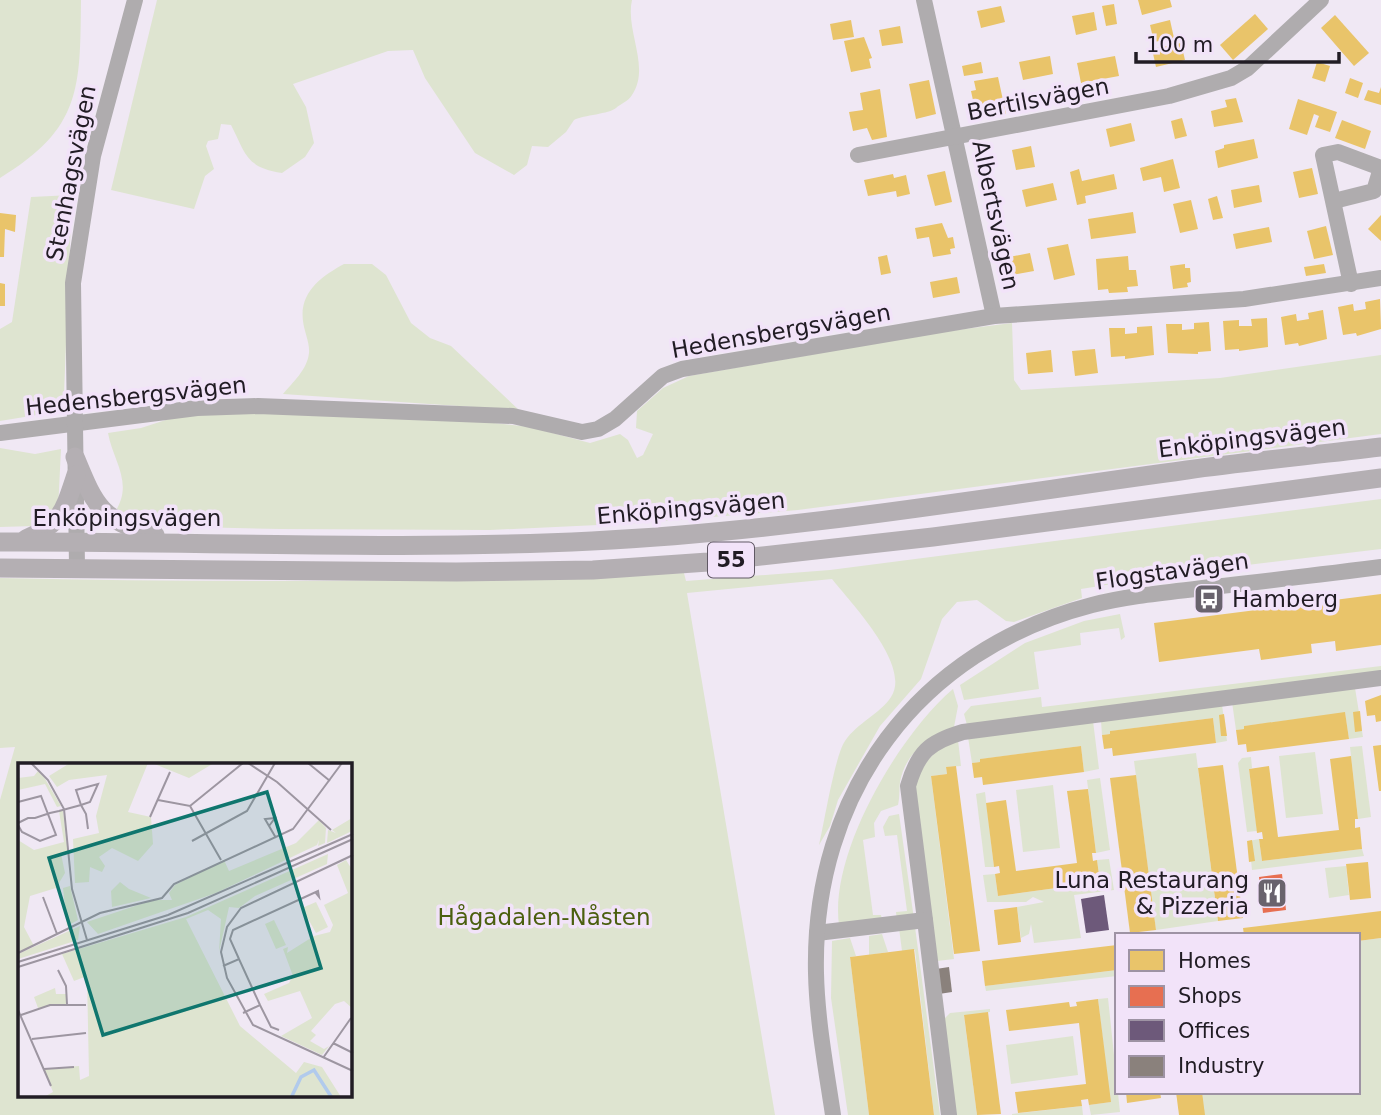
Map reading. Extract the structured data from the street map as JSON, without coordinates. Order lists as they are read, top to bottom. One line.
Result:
{"streets":{"main road":["Enköpingsvägen","55"],"street":["Bertilsvägen","Stenhagsvägen","Albertsvägen","Hedensbergsvägen","Flogstavägen"]},"crossings":[["Bertilsvägen","Albertsvägen"],["Stenhagsvägen","Hedensbergsvägen"],["Stenhagsvägen","Enköpingsvägen"],["Stenhagsvägen","55"],["Albertsvägen","Hedensbergsvägen"]],"parks":["Hågadalen-Nåsten"],"places":{"bus stop":["Hamberg"],"restaurant":["Luna Restaurang & Pizzeria"]},"legend":["Homes","Shops","Offices","Industry"],"scale_bar":"100 m"}
